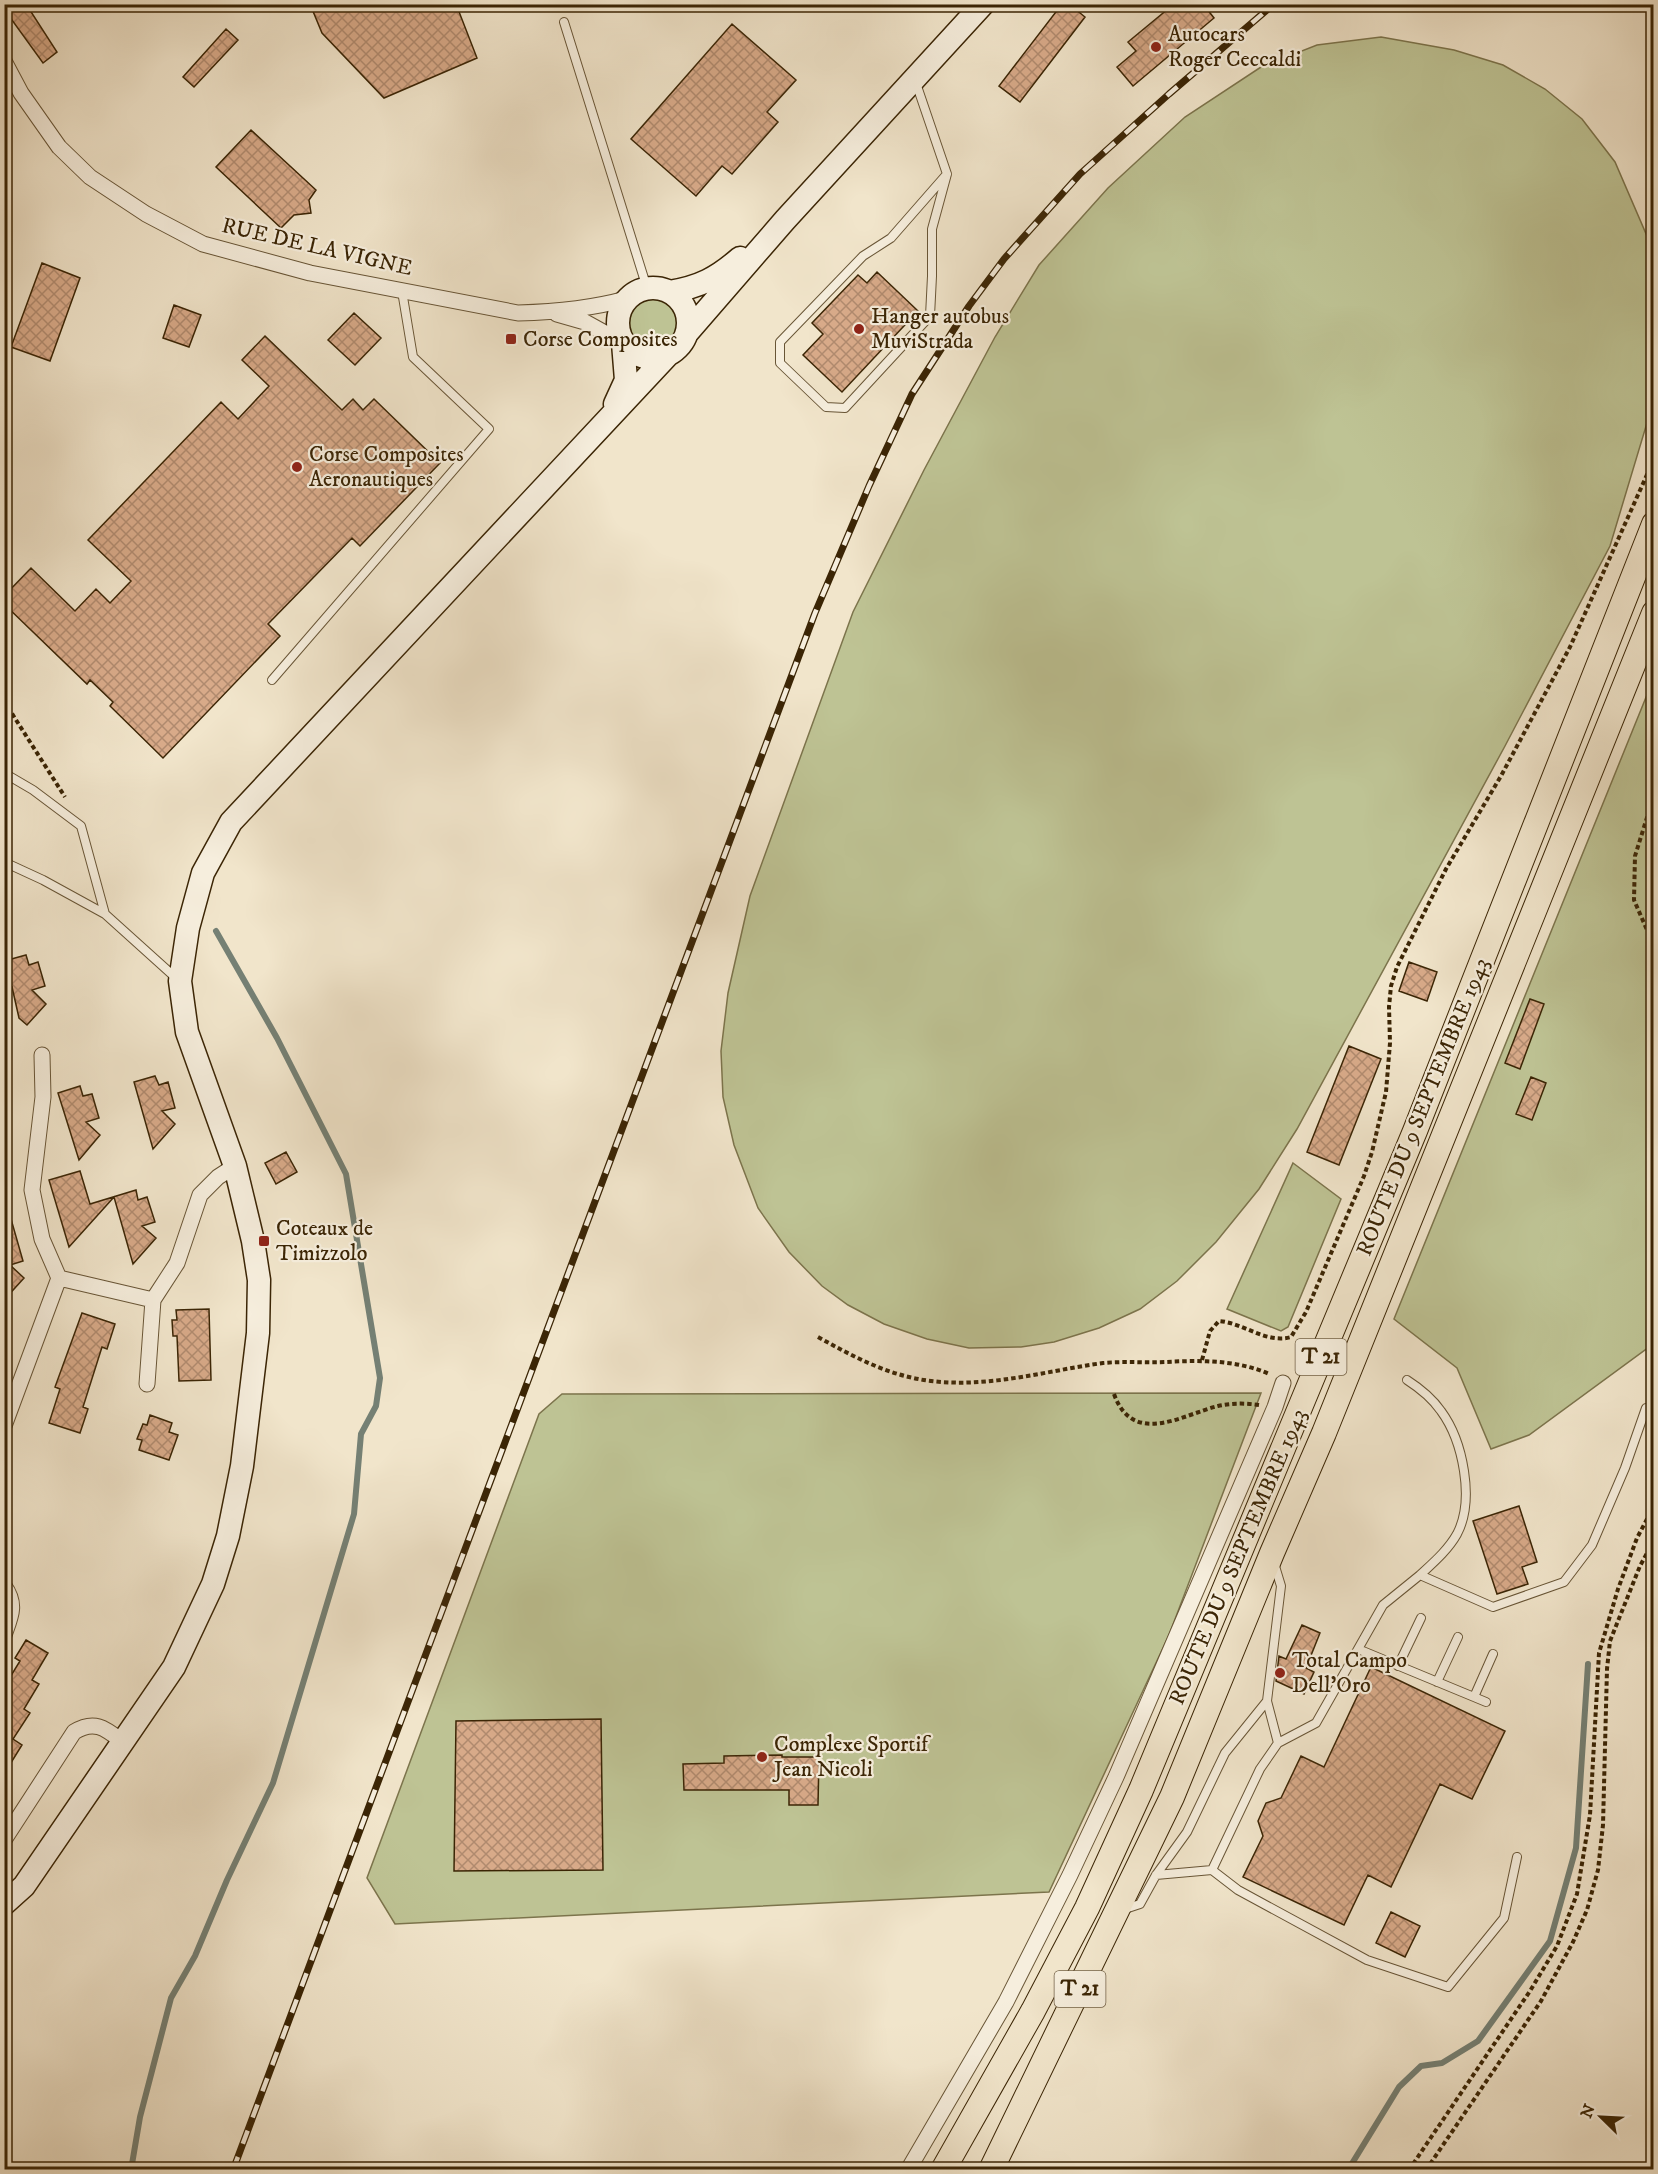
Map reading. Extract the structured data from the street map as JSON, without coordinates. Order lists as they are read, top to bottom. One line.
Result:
{"streets":{"main road":["ROUTE DU 9 SEPTEMBRE 1943","T 21"],"street":["RUE DE LA VIGNE"]},"places":{"other":["Autocars Roger Ceccaldi","Hanger autobus MuviStrada","Corse Composites Aeronautiques","Total Campo Dell'Oro","Complexe Sportif Jean Nicoli"],"transit":["Corse Composites","Coteaux de Timizzolo"]},"north":"top left"}
